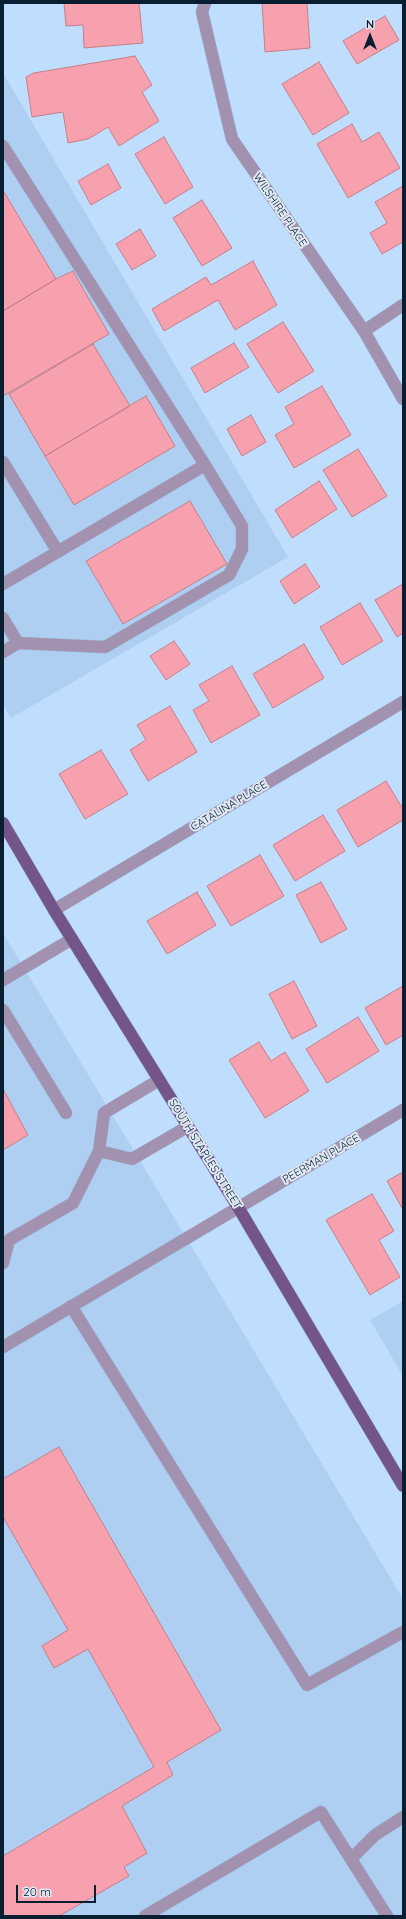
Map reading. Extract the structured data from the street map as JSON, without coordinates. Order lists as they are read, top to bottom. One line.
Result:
{"streets":{"main road":["SOUTH STAPLES STREET"],"street":["WILSHIRE PLACE","CATALINA PLACE","PEERMAN PLACE"]},"crossings":[["CATALINA PLACE","SOUTH STAPLES STREET"],["SOUTH STAPLES STREET","PEERMAN PLACE"]],"scale_bar":"20 m","north":"top"}
